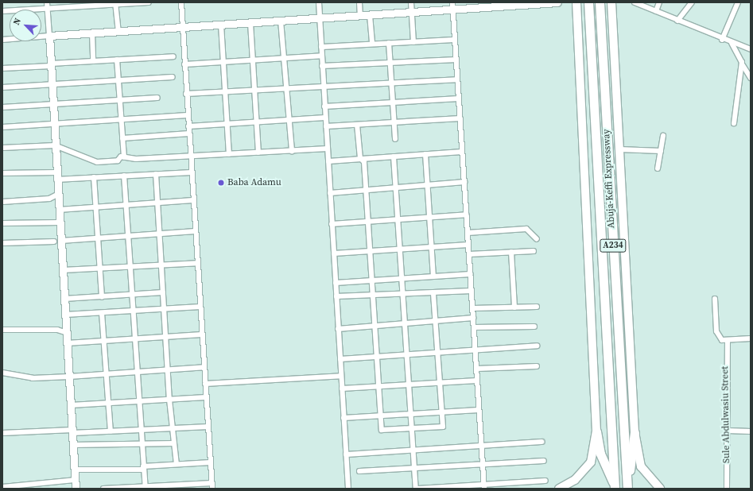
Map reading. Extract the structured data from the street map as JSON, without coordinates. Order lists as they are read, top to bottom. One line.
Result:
{"streets":{"highway":["Abuja-Keffi Expressway","A234"],"street":["Sule Abdulwasiu Street"]},"places":["Baba Adamu"],"north":"top left"}
